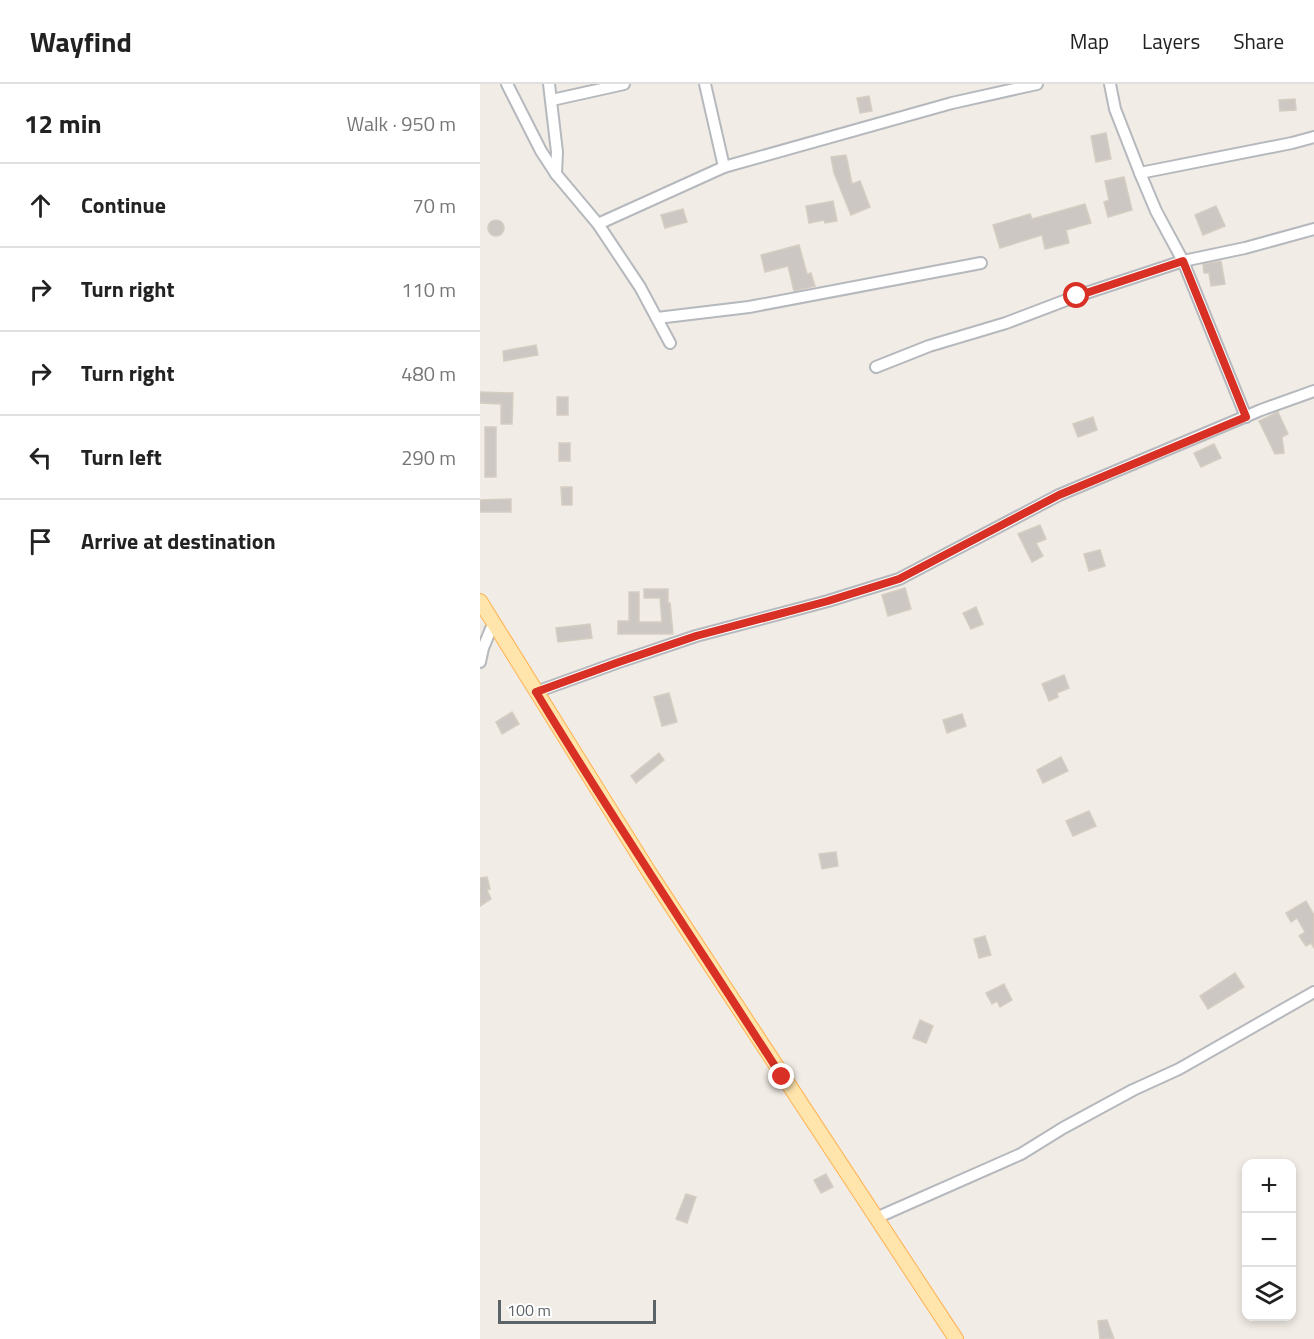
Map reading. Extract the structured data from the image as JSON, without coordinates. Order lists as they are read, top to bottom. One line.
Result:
{"scale_bar":"100 m","page":{"header":"Wayfind","nav":["Map","Layers","Share"],"heading":["12 min","Walk · 950 m"],"list":[["Continue","70 m"],["Turn right","110 m"],["Turn right","480 m"],["Turn left","290 m"],"Arrive at destination"],"map_buttons":["+","−"],"scale":"100 m"}}
